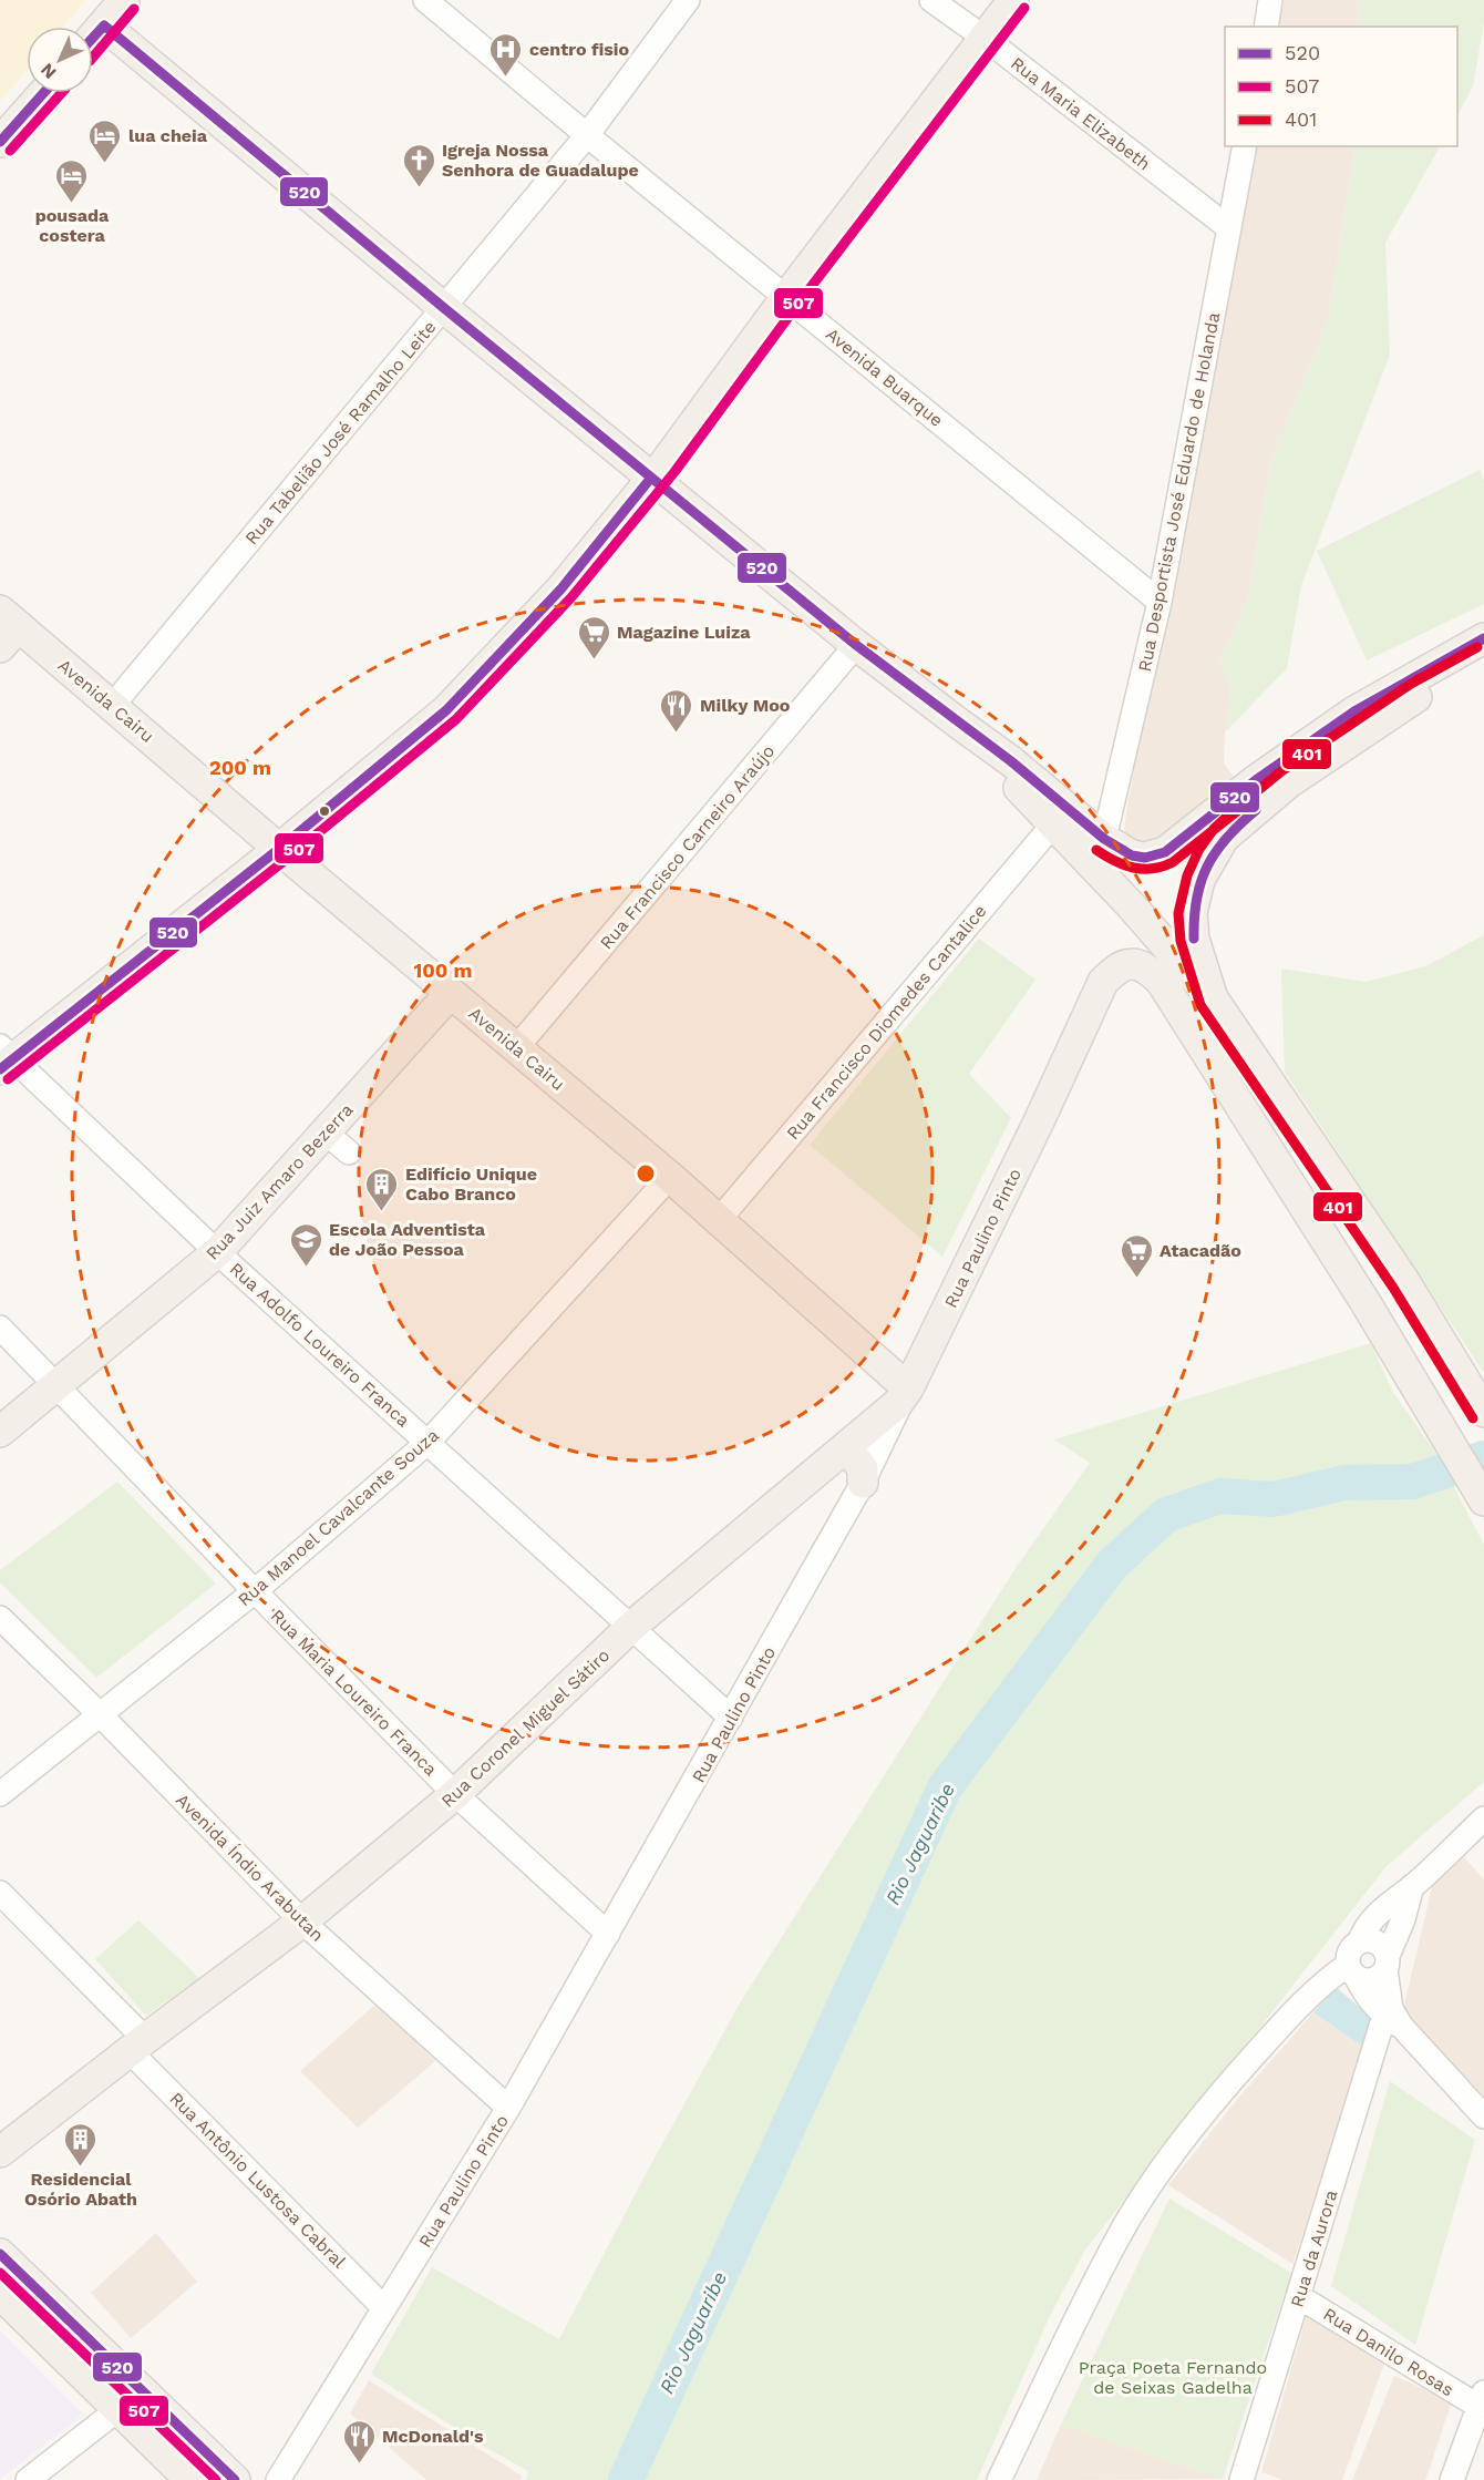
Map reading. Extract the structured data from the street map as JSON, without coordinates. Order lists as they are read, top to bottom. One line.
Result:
{"streets":{"main road":["Avenida Cairu","Rua Juiz Amaro Bezerra","Rua Paulino Pinto","Rua Coronel Miguel Sátiro"],"street":["Rua Maria Elizabeth","Avenida Buarque","Rua Tabelião José Ramalho Leite","Rua Desportista José Eduardo de Holanda","Rua Francisco Carneiro Araújo","Rua Francisco Diomedes Cantalice","Rua Adolfo Loureiro Franca","Rua Manoel Cavalcante Souza","Rua Maria Loureiro Franca","Avenida Índio Arabutan","Rua Antônio Lustosa Cabral","Rua da Aurora","Rua Danilo Rosas"]},"crossings":[["Rua Maria Elizabeth","Rua Desportista José Eduardo de Holanda"],["Avenida Buarque","Rua Tabelião José Ramalho Leite"],["Avenida Buarque","Rua Desportista José Eduardo de Holanda"],["Rua Tabelião José Ramalho Leite","Avenida Cairu"],["Avenida Cairu","Rua Francisco Carneiro Araújo"],["Avenida Cairu","Rua Francisco Diomedes Cantalice"],["Avenida Cairu","Rua Juiz Amaro Bezerra"],["Avenida Cairu","Rua Paulino Pinto"],["Avenida Cairu","Rua Manoel Cavalcante Souza"],["Avenida Cairu","Rua Coronel Miguel Sátiro"],["Rua Juiz Amaro Bezerra","Rua Adolfo Loureiro Franca"],["Rua Juiz Amaro Bezerra","Rua Maria Loureiro Franca"],["Rua Paulino Pinto","Rua Adolfo Loureiro Franca"],["Rua Paulino Pinto","Rua Maria Loureiro Franca"],["Rua Paulino Pinto","Rua Coronel Miguel Sátiro"],["Rua Paulino Pinto","Avenida Índio Arabutan"],["Rua Paulino Pinto","Rua Antônio Lustosa Cabral"],["Rua Adolfo Loureiro Franca","Rua Manoel Cavalcante Souza"],["Rua Adolfo Loureiro Franca","Rua Coronel Miguel Sátiro"],["Rua Manoel Cavalcante Souza","Rua Maria Loureiro Franca"],["Rua Manoel Cavalcante Souza","Avenida Índio Arabutan"],["Rua Maria Loureiro Franca","Rua Coronel Miguel Sátiro"],["Rua Coronel Miguel Sátiro","Avenida Índio Arabutan"],["Rua Coronel Miguel Sátiro","Rua Antônio Lustosa Cabral"],["Rua da Aurora","Rua Danilo Rosas"]],"water":["Rio Jaguaribe"],"parks":["Praça Poeta Fernando de Seixas Gadelha"],"places":{"hospital":["centro fisio"],"hotel":["lua cheia","pousada costera"],"church":["Igreja Nossa Senhora de Guadalupe"],"supermarket":["Magazine Luiza","Atacadão"],"restaurant":["Milky Moo","McDonald's"],"building":["Edifício Unique Cabo Branco","Residencial Osório Abath"],"school or university":["Escola Adventista de João Pessoa"]},"lines":["transit line 507","transit line 520","transit line 401"],"legend":["520","507","401"],"north":"bottom left","rings":["200 m","100 m"]}
